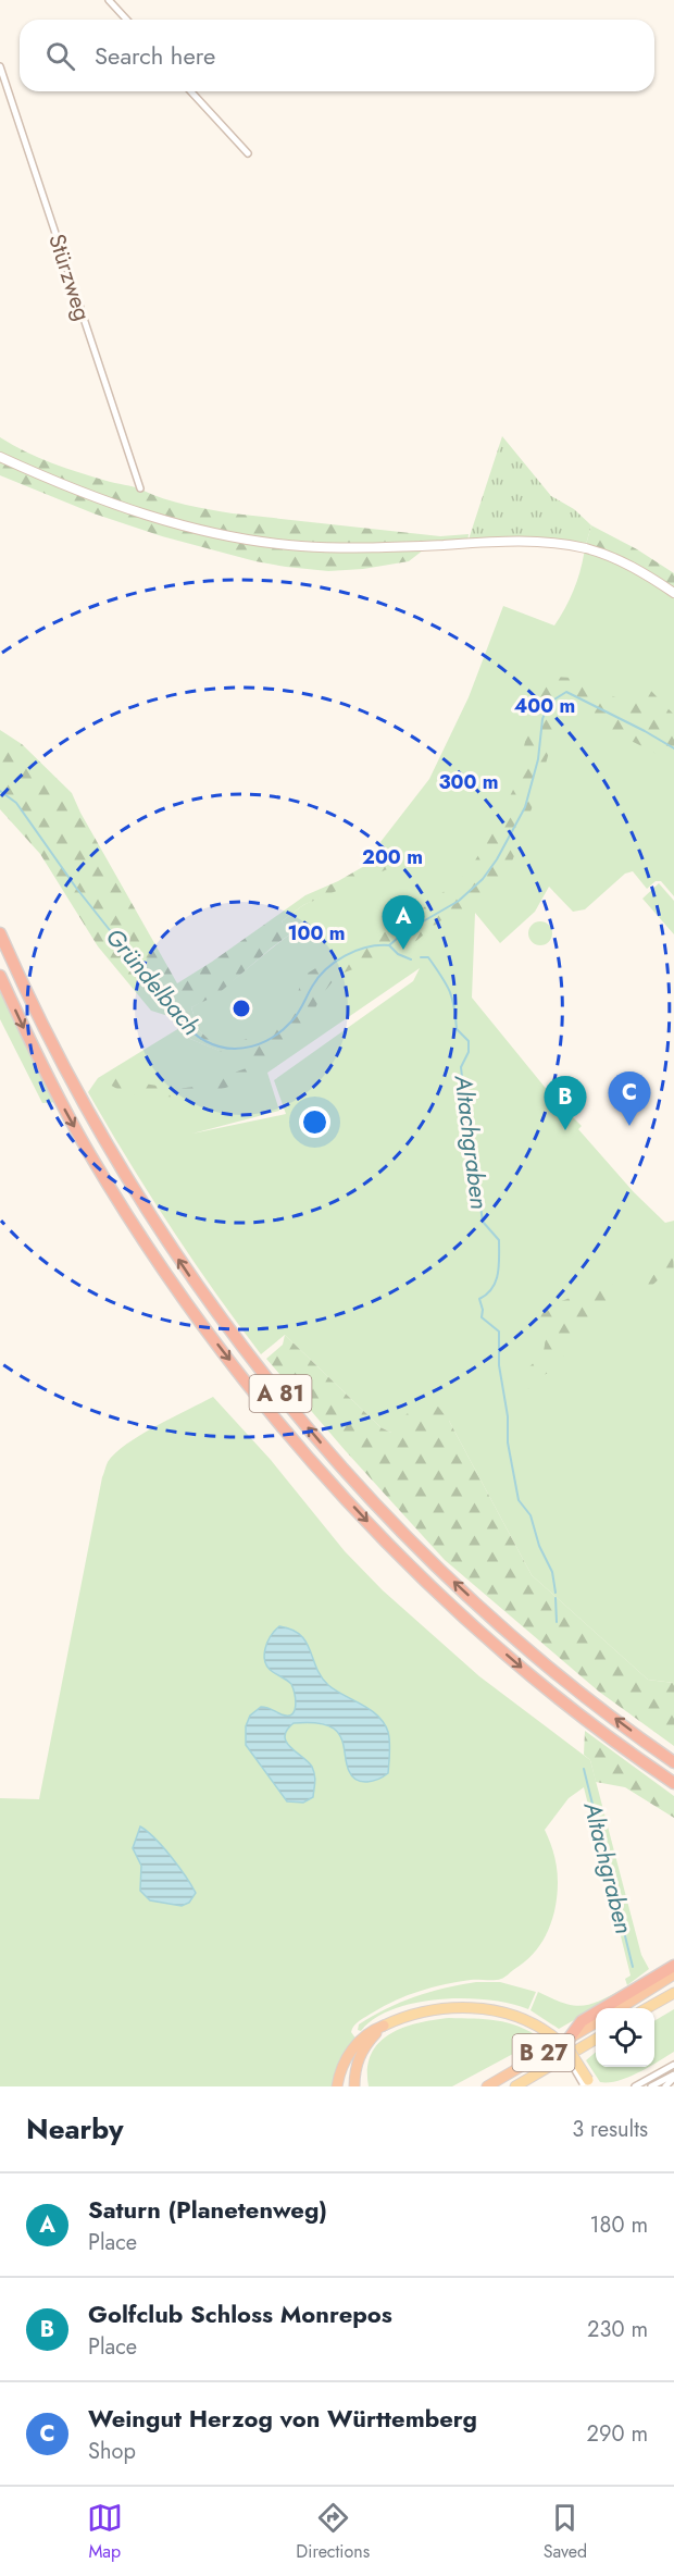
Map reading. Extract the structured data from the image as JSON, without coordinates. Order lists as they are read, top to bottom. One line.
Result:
{"streets":{"highway":["A 81","B 27"],"street":["Stürzweg"]},"water":["Gründelbach","Altachgraben"],"page":{"search":"Search here","pins":["A","C","B"],"heading":["Nearby","3 results"],"list":[{"mark":"A","name":"Saturn (Planetenweg)","note":"Place","value":"180 m"},{"mark":"B","name":"Golfclub Schloss Monrepos","note":"Place","value":"230 m"},{"mark":"C","name":"Weingut Herzog von Württemberg","note":"Shop","value":"290 m"}],"nav":["Map","Directions","Saved"]},"rings":["400 m","300 m","200 m","100 m"]}
